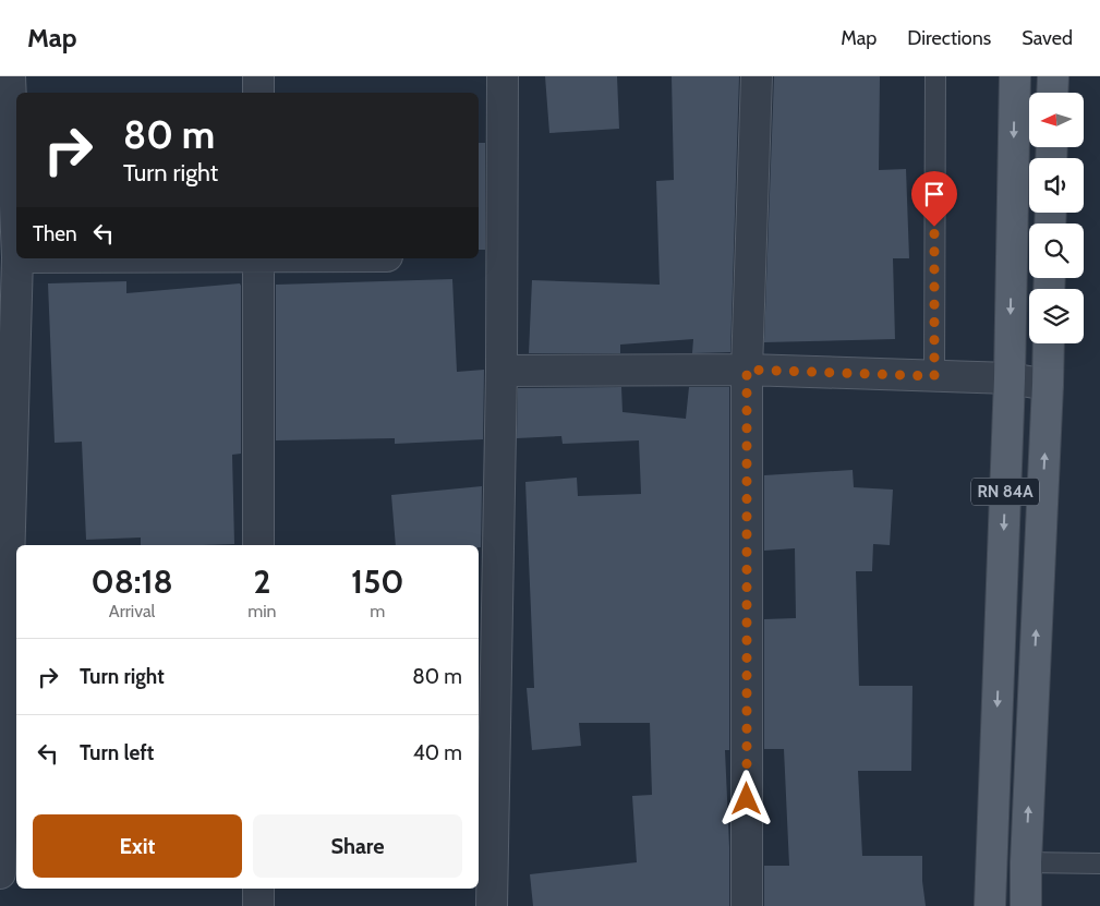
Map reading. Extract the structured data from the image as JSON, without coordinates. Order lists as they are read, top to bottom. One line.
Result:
{"streets":{"main road":["RN 84A"]},"north":"left","page":{"header":"Map","nav":["Map","Directions","Saved"],"turn":["80 m","Turn right"],"then":"Then","eta":["08:18","Arrival","2","min","150","m"],"list":[{"name":"Turn right","value":"80 m"},{"name":"Turn left","value":"40 m"}],"buttons":["Exit","Share"]}}
